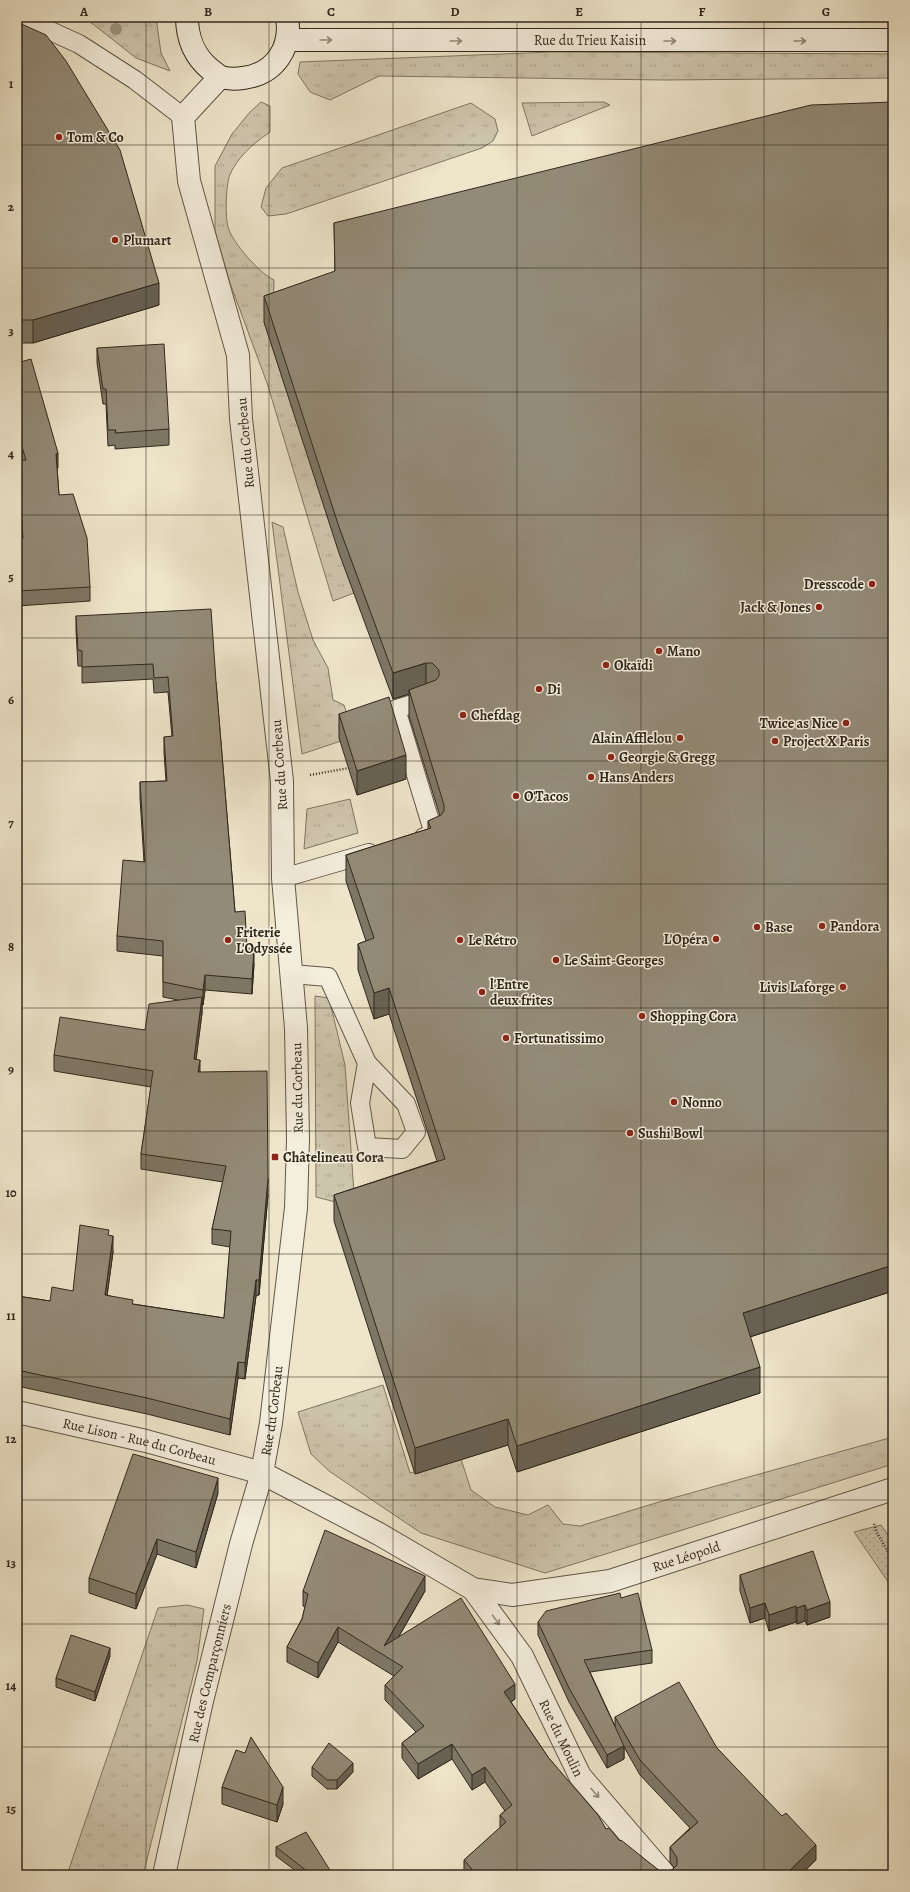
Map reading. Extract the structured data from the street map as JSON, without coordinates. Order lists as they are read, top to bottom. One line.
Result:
{"streets":{"street":["Rue du Trieu Kaisin","Rue du Corbeau","Rue Lison - Rue du Corbeau","Rue Léopold","Rue des Comparçonniers","Rue du Moulin"]},"crossings":[["Rue du Corbeau","Rue Lison - Rue du Corbeau"],["Rue du Corbeau","Rue des Comparçonniers"],["Rue Lison - Rue du Corbeau","Rue Léopold"],["Rue Lison - Rue du Corbeau","Rue des Comparçonniers"],["Rue Lison - Rue du Corbeau","Rue du Moulin"],["Rue Léopold","Rue du Moulin"]],"one_way":["Rue du Trieu Kaisin","Rue du Moulin"],"places":{"other":["Tom & Co","Plumart","Dresscode","Jack & Jones","Mano","Okaïdi","Di","Chefdag","Twice as Nice","Alain Afflelou","Project X Paris","Georgie & Gregg","Hans Anders","O'Tacos","Pandora","Base","L'Opéra","Friterie L'Odyssée","Le Rétro","Le Saint-Georges","Livis Laforge","l'Entre deux frites","Shopping Cora","Fortunatissimo","Nonno","Sushi Bowl"],"transit":["Châtelineau Cora"]},"grid":{"columns":["A","B","C","D","E","F","G"],"rows":["1","2","3","4","5","6","7","8","9","10","11","12","13","14","15"]}}
